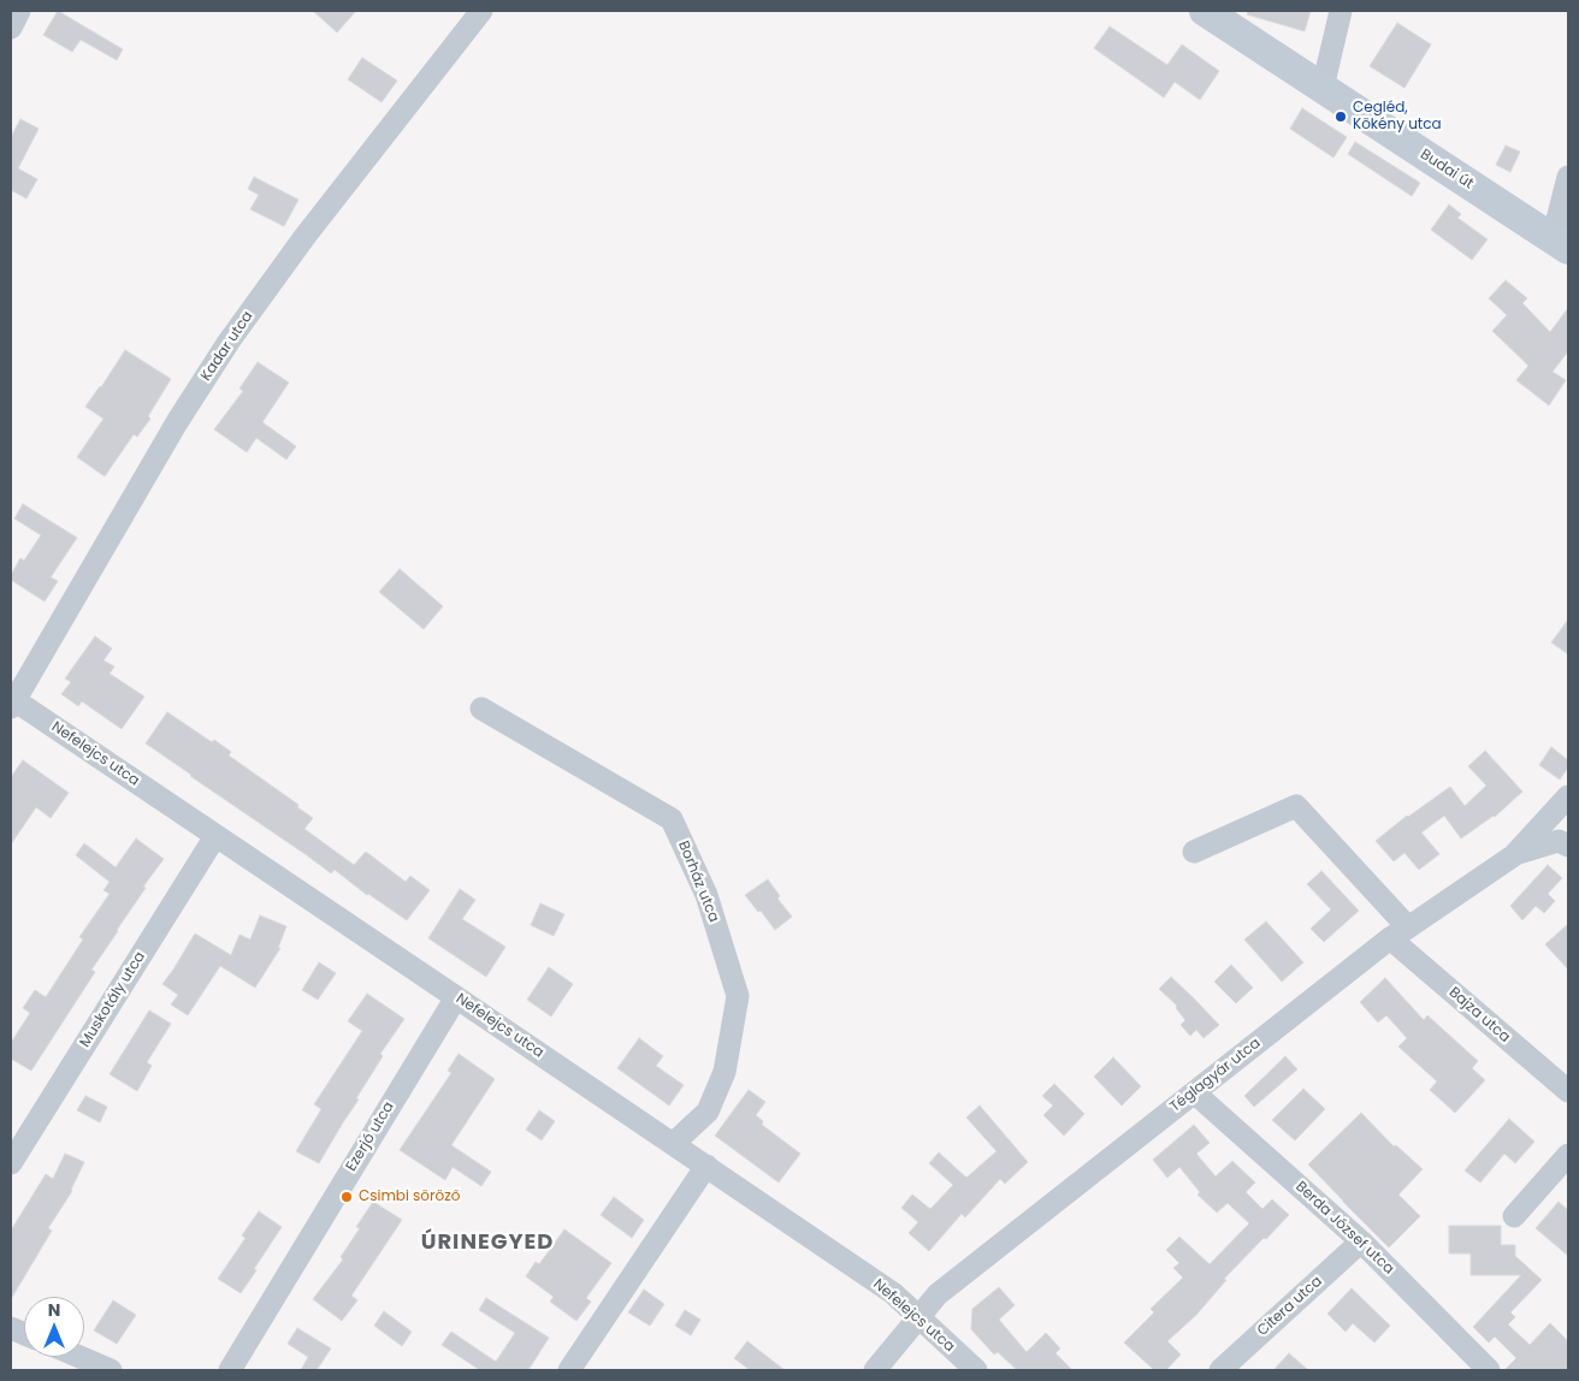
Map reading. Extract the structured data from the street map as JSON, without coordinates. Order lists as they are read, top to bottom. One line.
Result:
{"streets":{"street":["Budai út","Kadar utca","Nefelejcs utca","Borház utca","Muskotály utca","Bajza utca","Téglagyár utca","Ezerjó utca","Berda József utca","Citera utca"]},"crossings":[["Kadar utca","Nefelejcs utca"],["Nefelejcs utca","Borház utca"],["Nefelejcs utca","Muskotály utca"],["Nefelejcs utca","Téglagyár utca"],["Nefelejcs utca","Ezerjó utca"],["Bajza utca","Téglagyár utca"],["Téglagyár utca","Berda József utca"],["Berda József utca","Citera utca"]],"districts":["ÚRINEGYED"],"places":["Cegléd, Kökény utca","Csimbi söröző"],"north":"top"}
